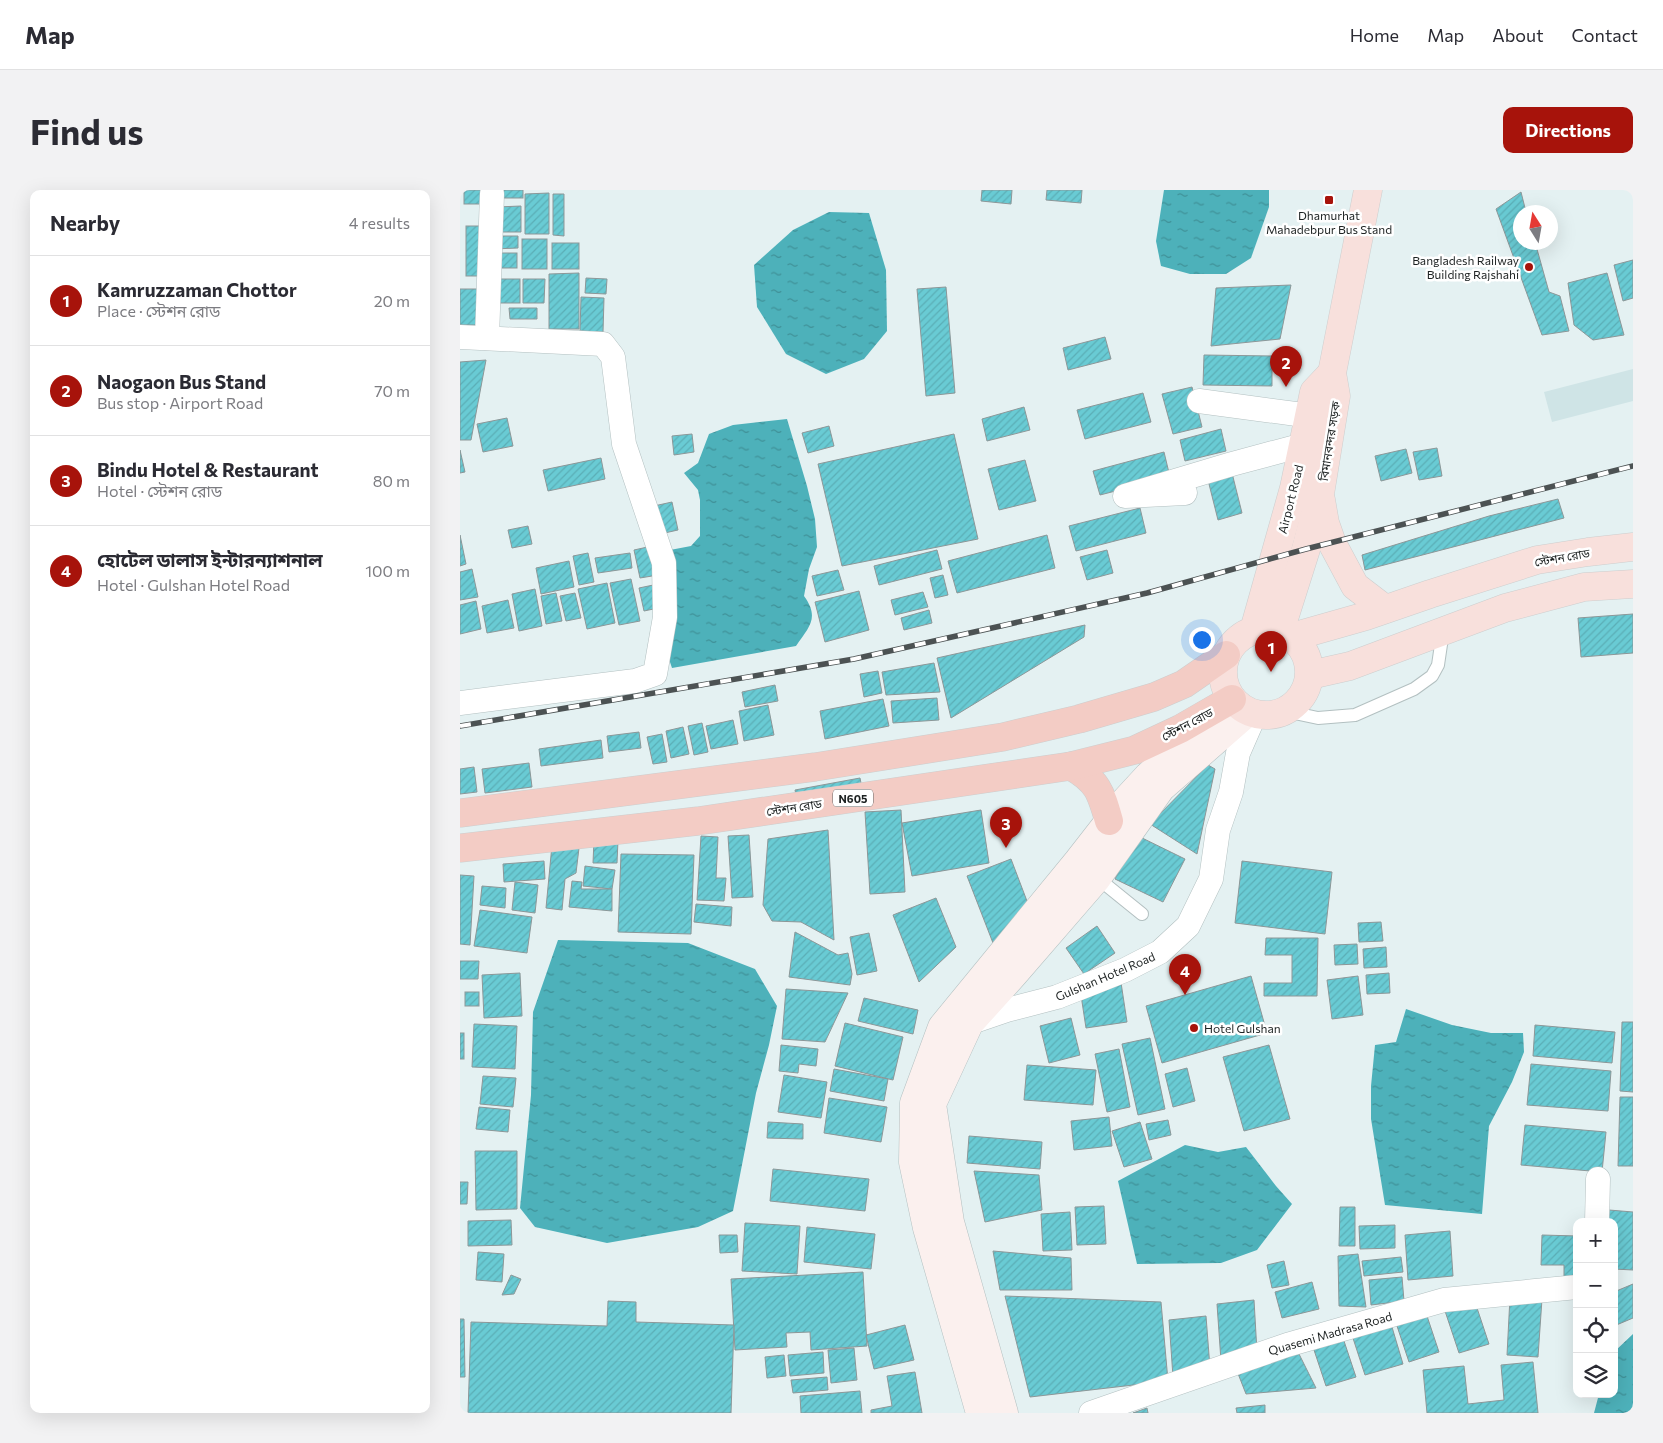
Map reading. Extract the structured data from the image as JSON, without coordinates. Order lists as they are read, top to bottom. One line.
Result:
{"streets":{"highway":["স্টেশন রোড","N605"],"main road":["বিমানবন্দর সড়ক","Airport Road"],"street":["Gulshan Hotel Road","Quasemi Madrasa Road"]},"crossings":[["বিমানবন্দর সড়ক","Airport Road"],["বিমানবন্দর সড়ক","স্টেশন রোড"],["বিমানবন্দর সড়ক","N605"],["বিমানবন্দর সড়ক","Gulshan Hotel Road"],["Airport Road","স্টেশন রোড"],["Airport Road","N605"],["Airport Road","Gulshan Hotel Road"],["স্টেশন রোড","N605"],["স্টেশন রোড","Gulshan Hotel Road"],["N605","Gulshan Hotel Road"]],"places":{"transit":["Dhamurhat Mahadebpur Bus Stand"],"other":["Bangladesh Railway Building Rajshahi","Hotel Gulshan"]},"north":"top","page":{"header":"Map","nav":["Home","Map","About","Contact"],"buttons":"Directions","title":"Find us","heading":["Nearby","4 results"],"list":[{"mark":"1","name":"Kamruzzaman Chottor","note":"Place · স্টেশন রোড","value":"20 m"},{"mark":"2","name":"Naogaon Bus Stand","note":"Bus stop · Airport Road","value":"70 m"},{"mark":"3","name":"Bindu Hotel & Restaurant","note":"Hotel · স্টেশন রোড","value":"80 m"},{"mark":"4","name":"হোটেল ডালাস ইন্টারন্যাশনাল","note":"Hotel · Gulshan Hotel Road","value":"100 m"}],"pins":["2","1","3","4"],"map_buttons":["+","−"]}}
